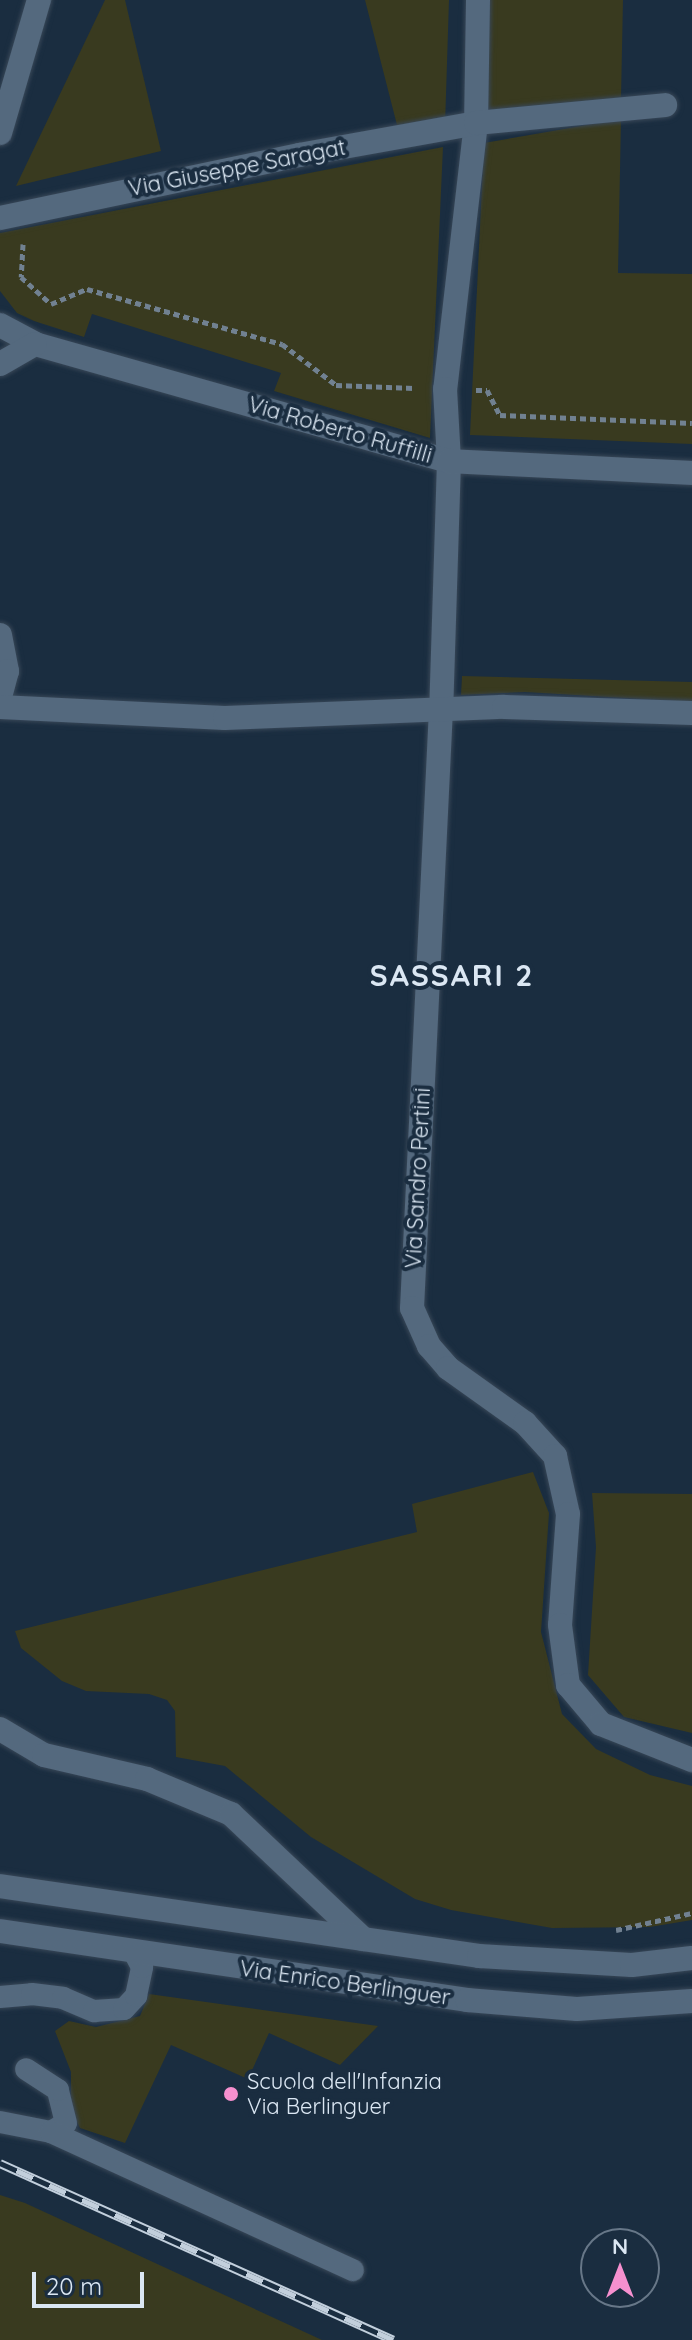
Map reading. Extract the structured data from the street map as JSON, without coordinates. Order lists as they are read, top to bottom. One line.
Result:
{"streets":{"street":["Via Giuseppe Saragat","Via Roberto Ruffilli","Via Sandro Pertini","Via Enrico Berlinguer"]},"crossings":[["Via Roberto Ruffilli","Via Sandro Pertini"]],"districts":["SASSARI 2"],"places":["Scuola dell'Infanzia Via Berlinguer"],"scale_bar":"20 m","north":"top"}
